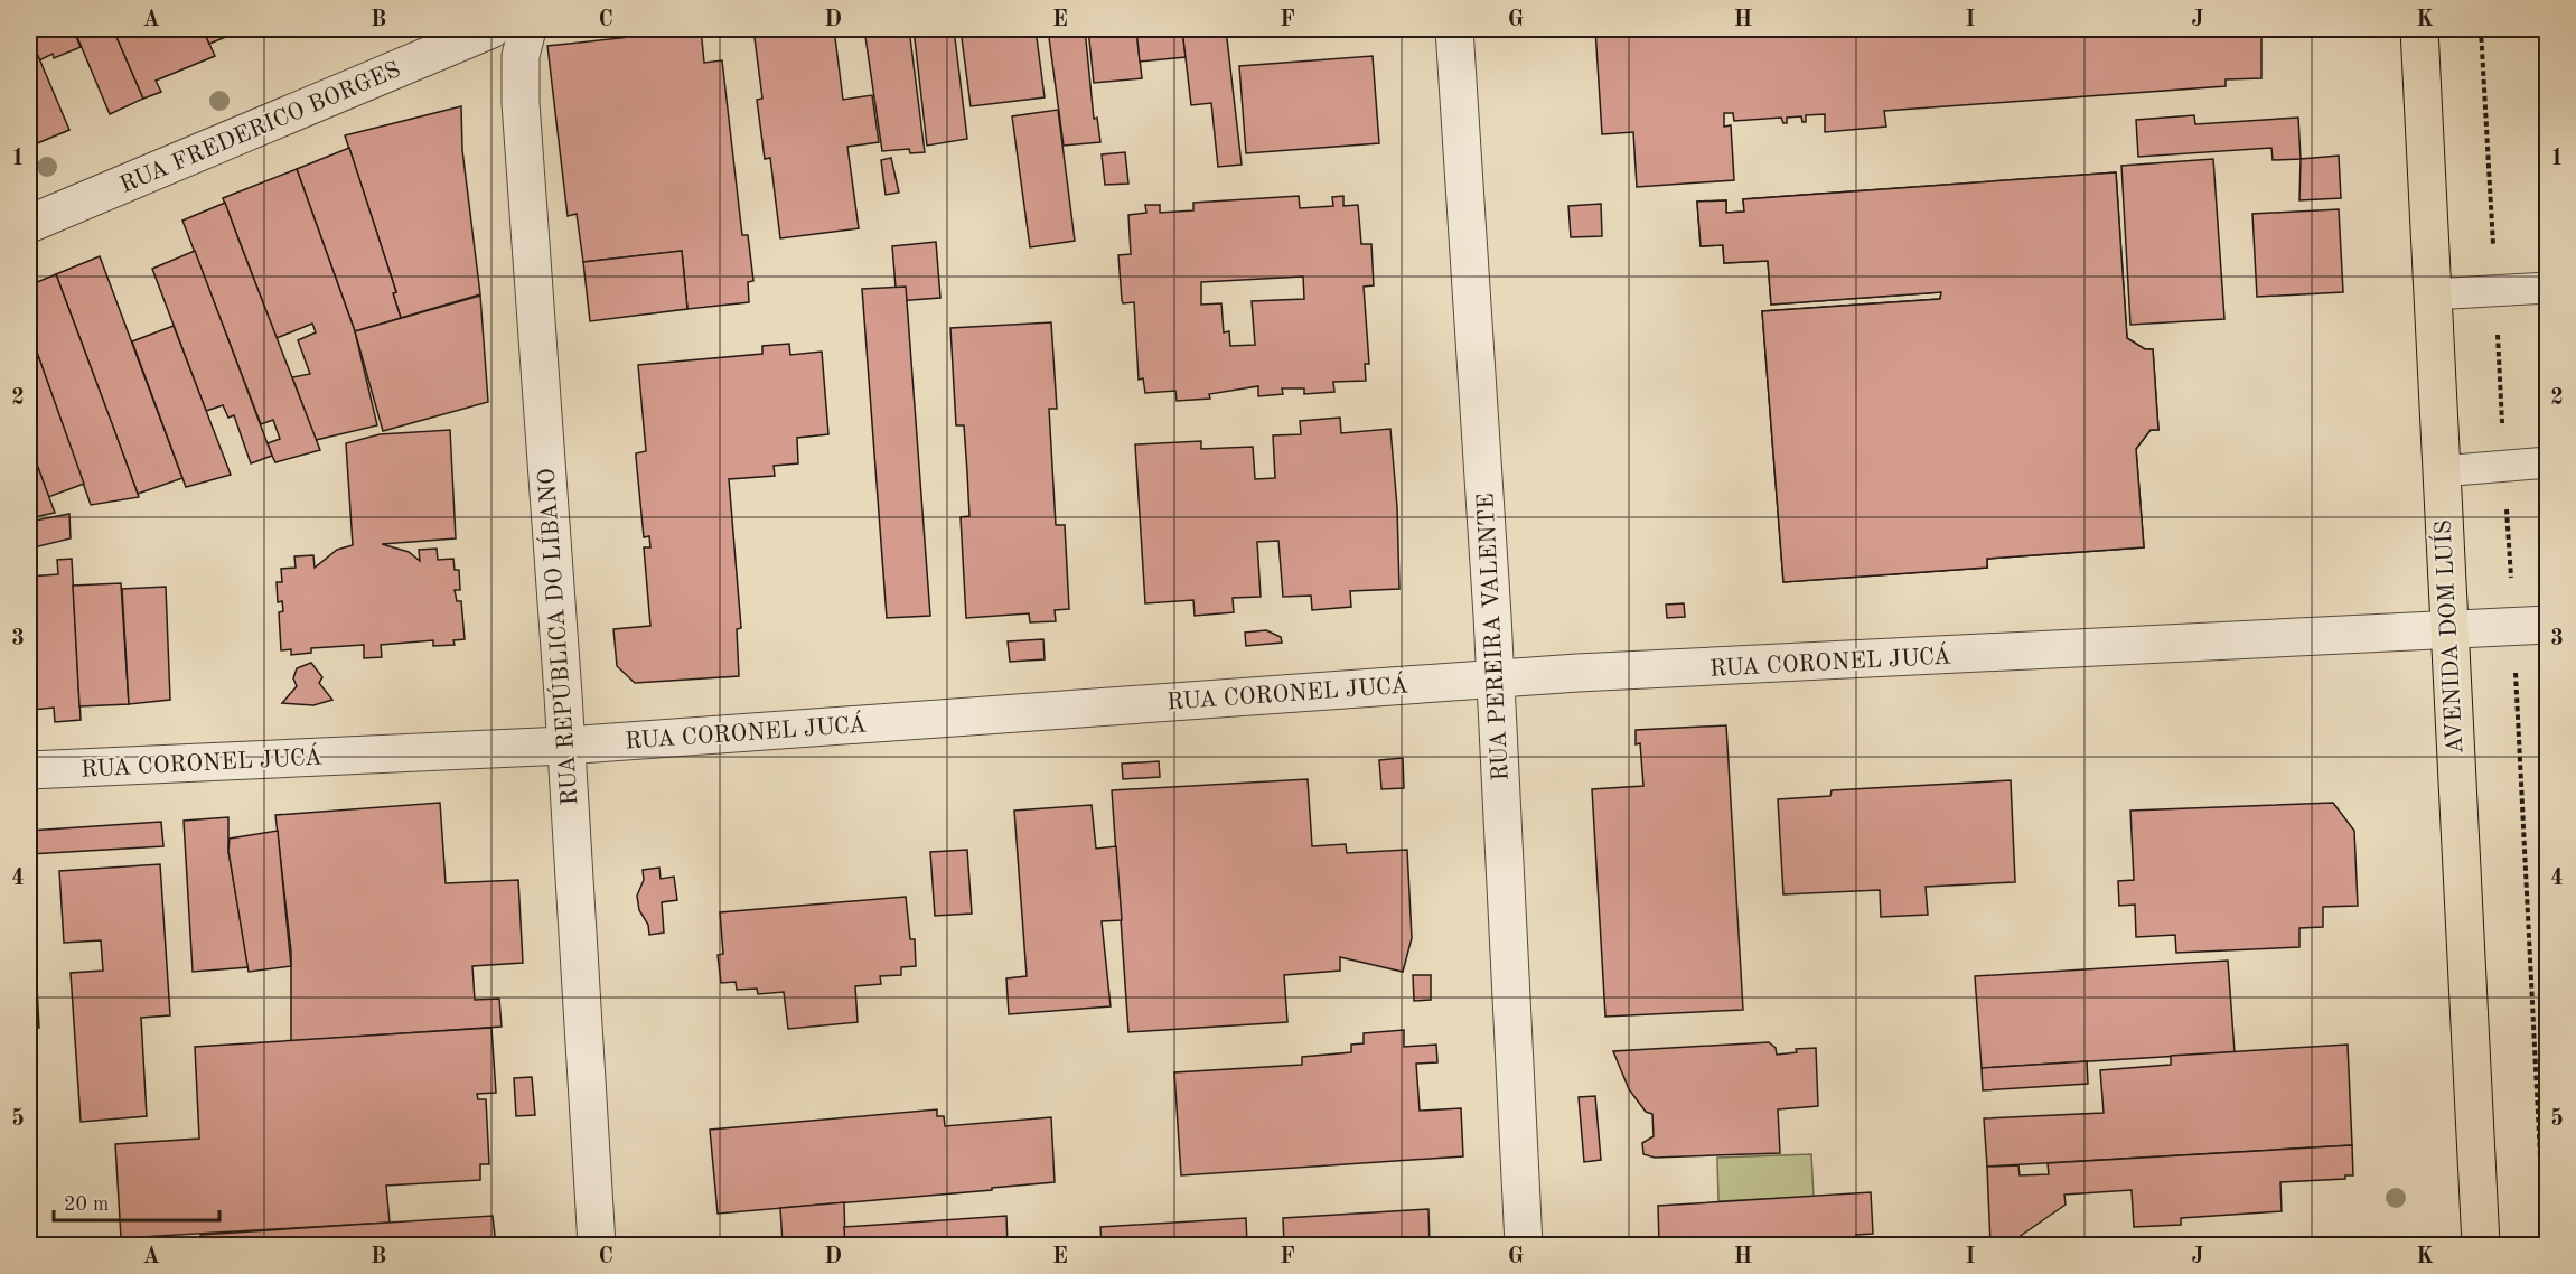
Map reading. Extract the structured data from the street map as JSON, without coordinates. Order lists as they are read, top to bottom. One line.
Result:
{"streets":{"main road":["AVENIDA DOM LUÍS"],"street":["RUA FREDERICO BORGES","RUA REPÚBLICA DO LÍBANO","RUA PEREIRA VALENTE","RUA CORONEL JUCÁ"]},"crossings":[["RUA REPÚBLICA DO LÍBANO","RUA CORONEL JUCÁ"],["RUA PEREIRA VALENTE","RUA CORONEL JUCÁ"],["AVENIDA DOM LUÍS","RUA CORONEL JUCÁ"]],"scale_bar":"20 m","grid":{"columns":["A","B","C","D","E","F","G","H","I","J","K"],"rows":["1","2","3","4","5"]}}
